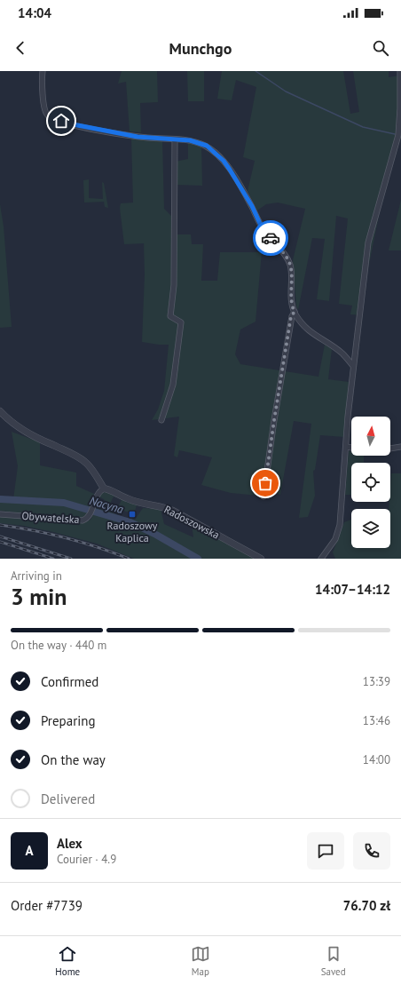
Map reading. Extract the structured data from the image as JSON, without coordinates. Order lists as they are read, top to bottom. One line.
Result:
{"streets":{"street":["Obywatelska","Radoszowska"]},"crossings":[["Obywatelska","Radoszowska"]],"water":["Nacyna"],"places":{"transit":["Radoszowy Kaplica"]},"north":"top","page":{"status":"14:04","header":"Munchgo","heading":["3 min","Arriving in","14:07–14:12"],"panel":["Alex","Courier · 4.9","Order #7739","76.70 zł"],"bar":"On the way · 440 m","list":[["Confirmed","13:39"],["Preparing","13:46"],["On the way","14:00"],"Delivered"],"round":"A","tabs":["Home","Map","Saved"]}}
